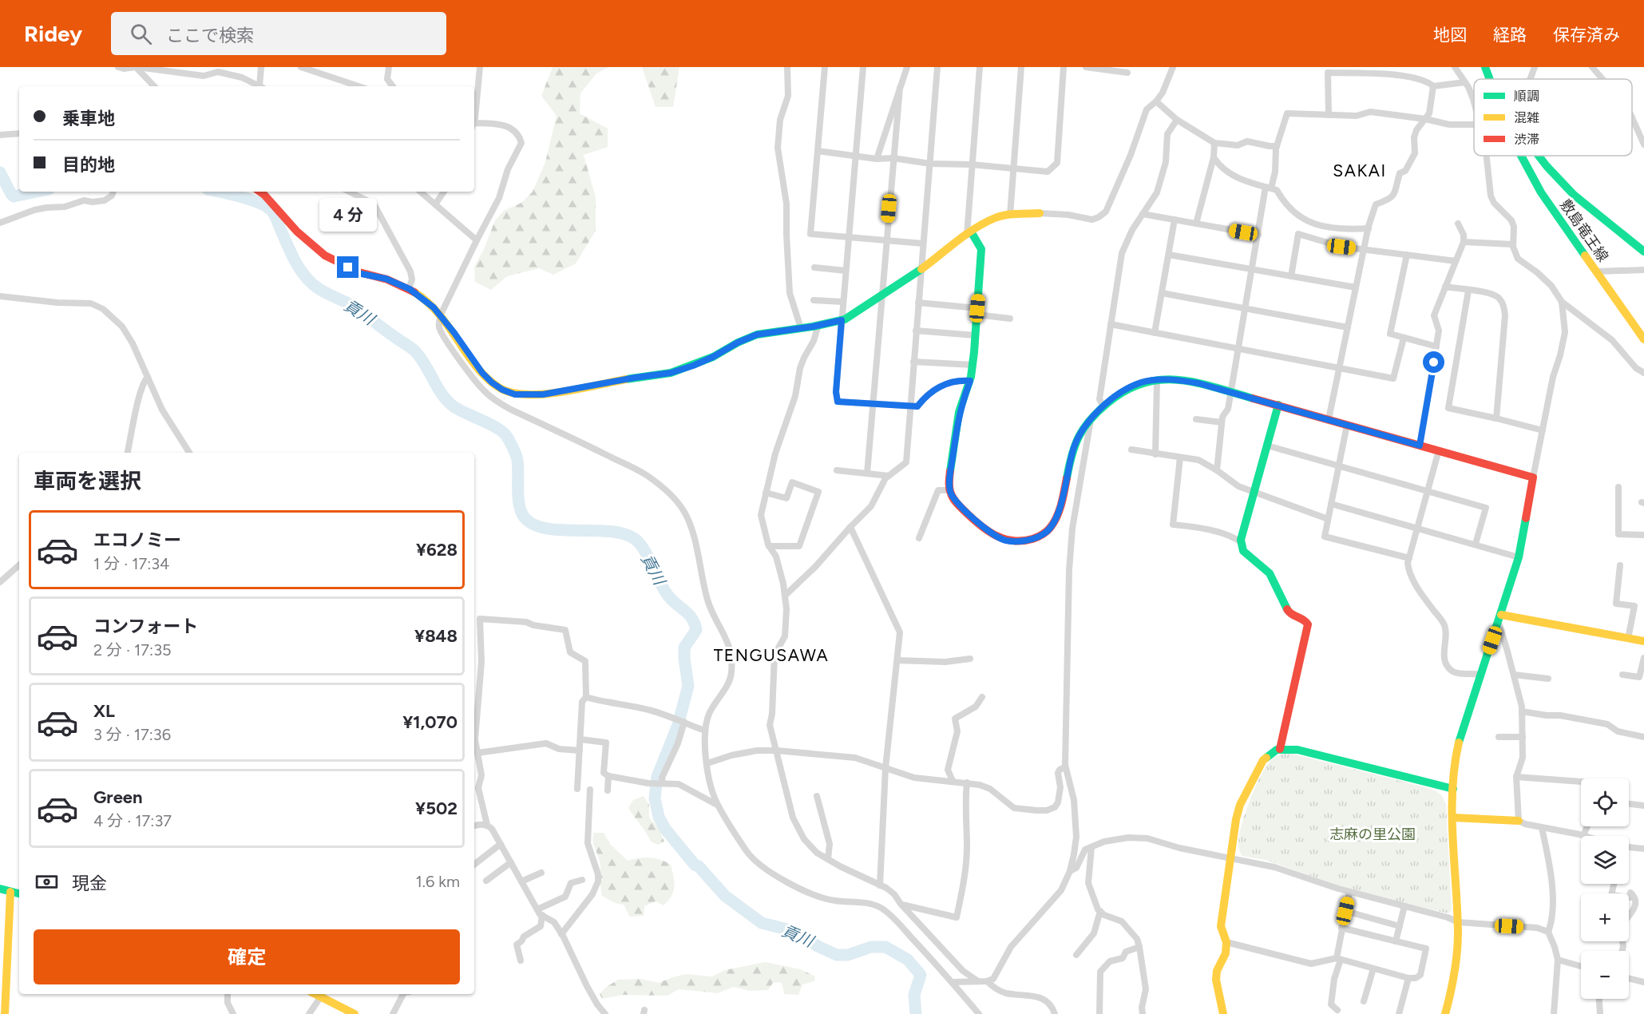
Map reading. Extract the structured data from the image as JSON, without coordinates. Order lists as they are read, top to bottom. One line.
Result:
{"streets":{"street":["敷島竜王線"]},"districts":["SAKAI","TENGUSAWA"],"water":["貢川"],"parks":["志麻の里公園"],"legend":["順調","混雑","渋滞"],"page":{"header":"Ridey","search":"ここで検索","nav":["地図","経路","保存済み"],"banner":["乗車地","目的地"],"bubble":"4 分","heading":"車両を選択","list":[{"name":"エコノミー","note":"1 分 · 17:34","value":"¥628"},{"name":"コンフォート","note":"2 分 · 17:35","value":"¥848"},{"name":"XL","note":"3 分 · 17:36","value":"¥1,070"},{"name":"Green","note":"4 分 · 17:37","value":"¥502"}],"map_buttons":["+","−"],"pay":["現金","1.6 km"],"buttons":"確定"}}
